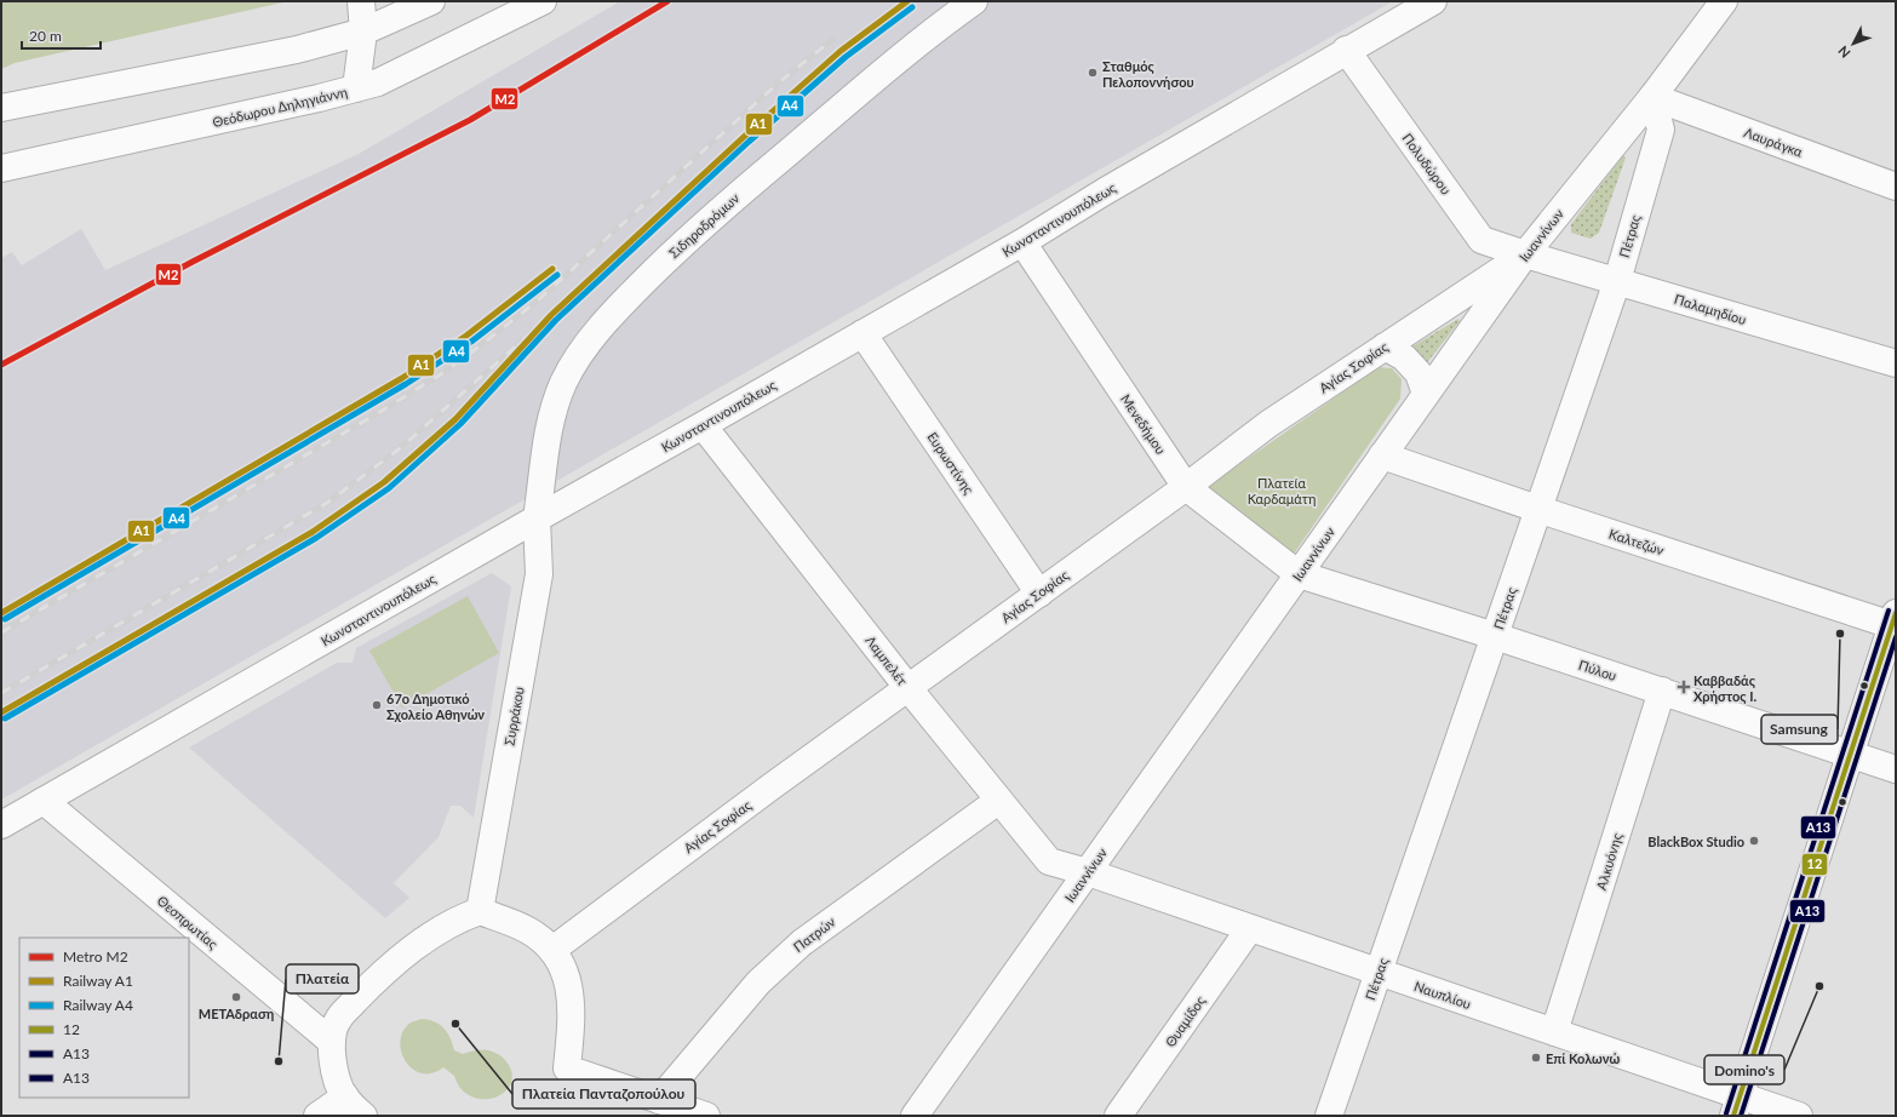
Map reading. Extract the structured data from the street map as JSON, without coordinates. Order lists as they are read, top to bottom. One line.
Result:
{"streets":{"street":["Θεόδωρου Δηληγιάννη","Λαυράγκα","Πολυδώρου","Κωνσταντινουπόλεως","Σιδηροδρόμων","Ιωαννίνων","Πέτρας","Παλαμηδίου","Αγίας Σοφίας","Μενεδήμου","Ευρωστίνης","Καλτεζών","Λαμπελέτ","Πύλου","Συρράκου","Αλκυόνης","Θεσπρωτίας","Πατρών","Ναυπλίου","Θυαμίδος"]},"crossings":[["Λαυράγκα","Ιωαννίνων"],["Λαυράγκα","Πέτρας"],["Πολυδώρου","Κωνσταντινουπόλεως"],["Πολυδώρου","Ιωαννίνων"],["Πολυδώρου","Παλαμηδίου"],["Πολυδώρου","Αγίας Σοφίας"],["Κωνσταντινουπόλεως","Σιδηροδρόμων"],["Κωνσταντινουπόλεως","Μενεδήμου"],["Κωνσταντινουπόλεως","Ευρωστίνης"],["Κωνσταντινουπόλεως","Λαμπελέτ"],["Κωνσταντινουπόλεως","Συρράκου"],["Κωνσταντινουπόλεως","Θεσπρωτίας"],["Σιδηροδρόμων","Συρράκου"],["Ιωαννίνων","Πέτρας"],["Ιωαννίνων","Παλαμηδίου"],["Ιωαννίνων","Αγίας Σοφίας"],["Ιωαννίνων","Μενεδήμου"],["Ιωαννίνων","Καλτεζών"],["Ιωαννίνων","Λαμπελέτ"],["Ιωαννίνων","Πύλου"],["Ιωαννίνων","Ναυπλίου"],["Πέτρας","Παλαμηδίου"],["Πέτρας","Καλτεζών"],["Πέτρας","Πύλου"],["Πέτρας","Ναυπλίου"],["Παλαμηδίου","Αγίας Σοφίας"],["Αγίας Σοφίας","Μενεδήμου"],["Αγίας Σοφίας","Ευρωστίνης"],["Αγίας Σοφίας","Λαμπελέτ"],["Μενεδήμου","Πύλου"],["Λαμπελέτ","Πατρών"],["Λαμπελέτ","Ναυπλίου"],["Πύλου","Αλκυόνης"],["Αλκυόνης","Ναυπλίου"],["Ναυπλίου","Θυαμίδος"]],"parks":["Πλατεία Καρδαμάτη"],"places":{"other":["Σταθμός Πελοποννήσου","Samsung","67ο Δημοτικό Σχολείο Αθηνών","BlackBox Studio","Domino's","ΜΕΤΑδραση","Πλατεία Πανταζοπούλου","Επί Κολωνώ","Πλατεία"],"health":["Καββαδάς Χρήστος Ι."]},"lines":["metro line Μ2","rail line A1","rail line A4","transit line Α13","transit line 12","transit line A13"],"legend":["Metro Μ2","Railway A1","Railway A4","12","A13","Α13"],"scale_bar":"20 m","north":"bottom left"}
